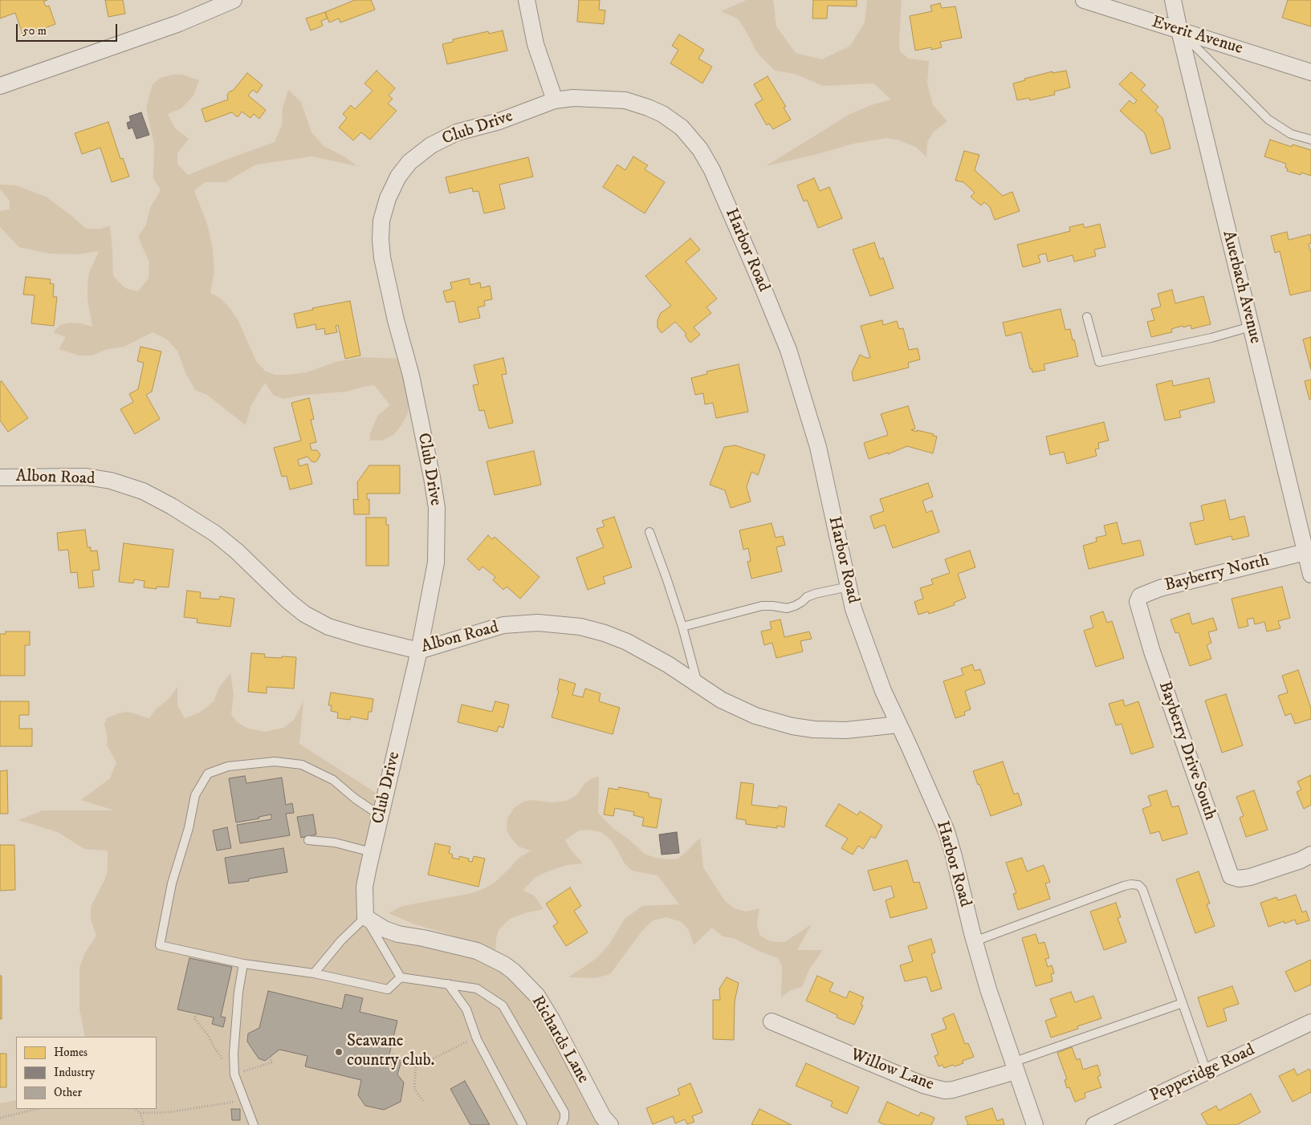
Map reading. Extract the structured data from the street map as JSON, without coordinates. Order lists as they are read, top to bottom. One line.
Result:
{"streets":{"street":["Everit Avenue","Club Drive","Harbor Road","Auerbach Avenue","Albon Road","Bayberry North","Bayberry Drive South","Richards Lane","Willow Lane","Pepperidge Road"]},"crossings":[["Everit Avenue","Auerbach Avenue"],["Club Drive","Harbor Road"],["Club Drive","Albon Road"],["Club Drive","Richards Lane"],["Harbor Road","Albon Road"],["Harbor Road","Willow Lane"],["Auerbach Avenue","Bayberry North"],["Bayberry North","Bayberry Drive South"]],"places":["Seawane country club."],"legend":["Homes","Industry","Other"],"scale_bar":"50 m"}
